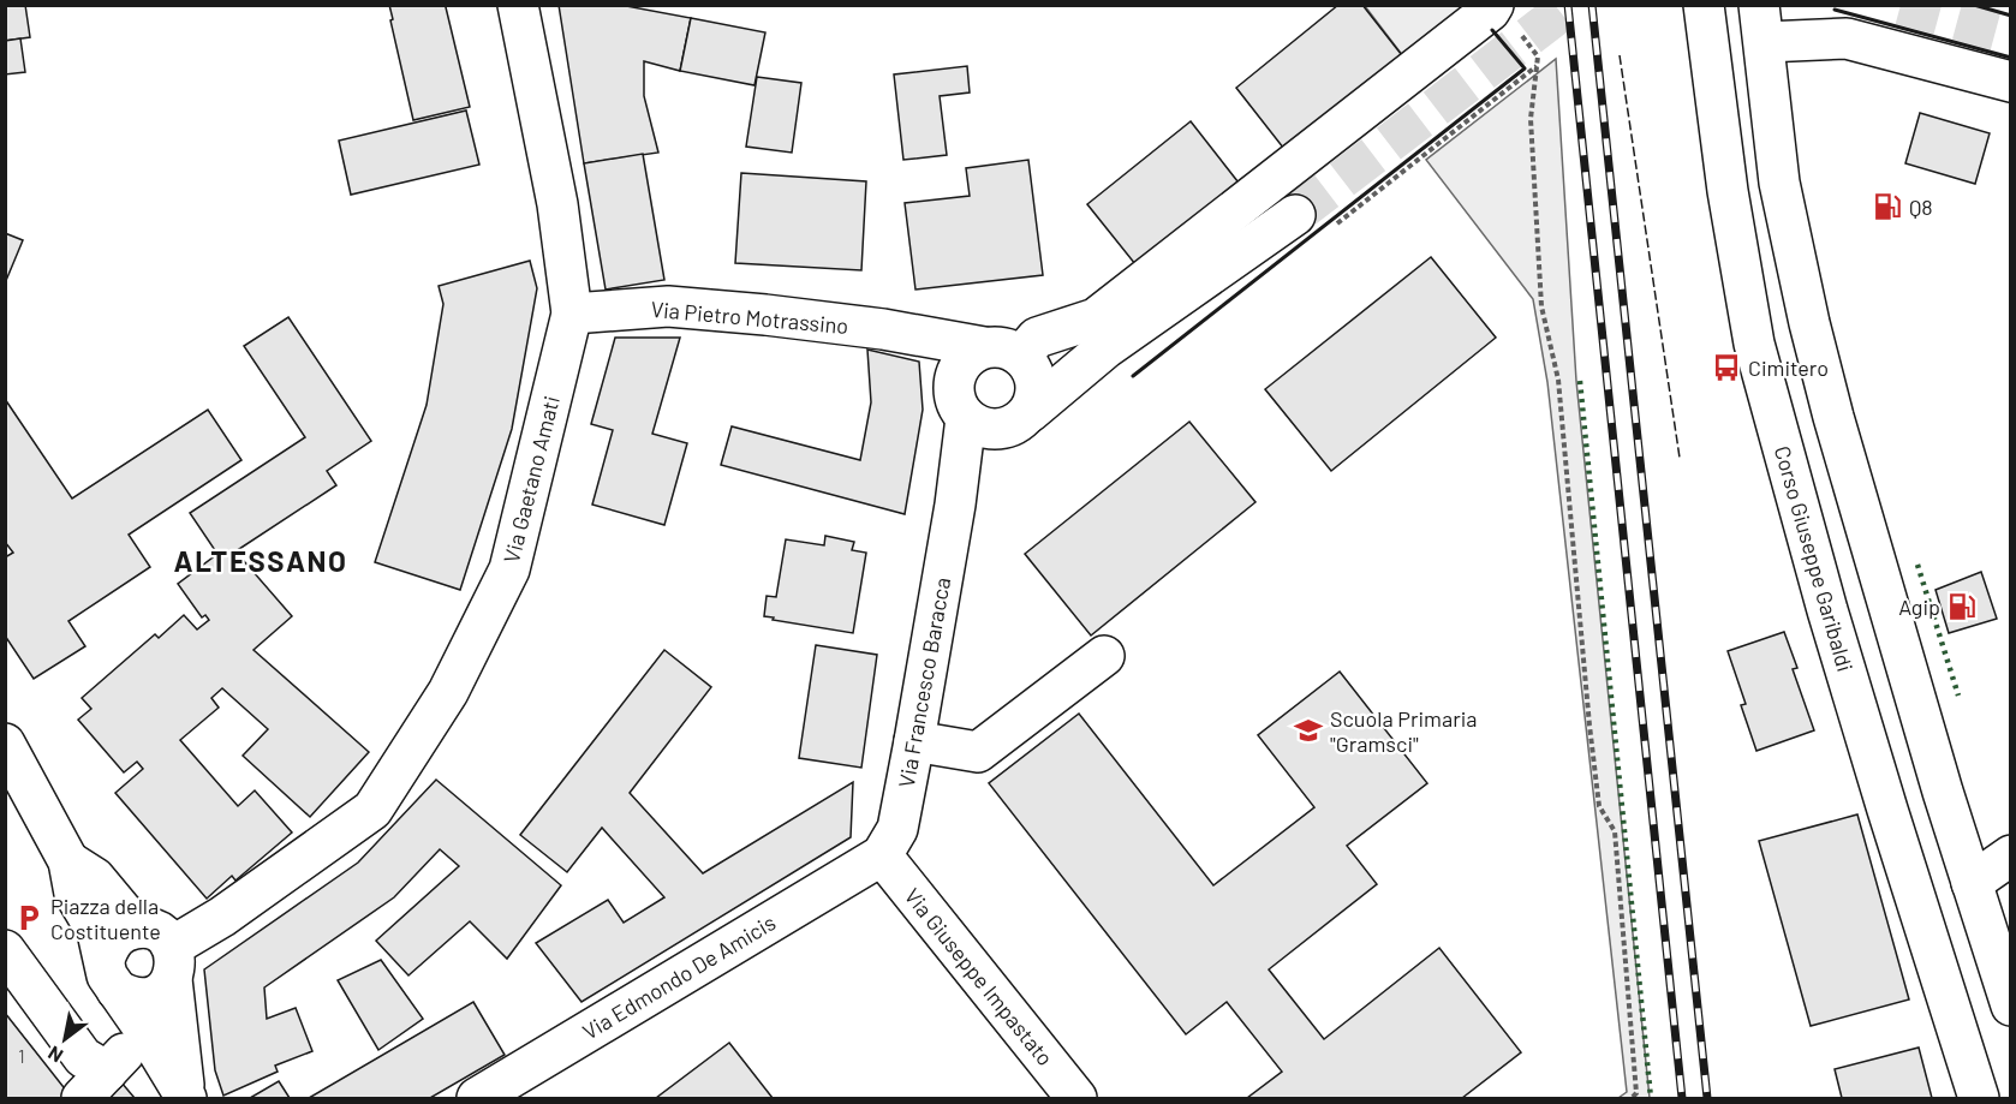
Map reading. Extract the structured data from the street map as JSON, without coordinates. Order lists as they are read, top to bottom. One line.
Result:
{"streets":{"street":["Via Pietro Motrassino","Via Gaetano Amati","Corso Giuseppe Garibaldi","Via Francesco Baracca","Via Edmondo De Amicis","Via Giuseppe Impastato"]},"crossings":[["Via Pietro Motrassino","Via Gaetano Amati"],["Via Pietro Motrassino","Via Francesco Baracca"],["Via Francesco Baracca","Via Edmondo De Amicis"],["Via Francesco Baracca","Via Giuseppe Impastato"],["Via Edmondo De Amicis","Via Giuseppe Impastato"]],"districts":["ALTESSANO"],"places":{"fuel station":["Q8","Agip"],"bus stop":["Cimitero"],"school or university":["Scuola Primaria \"Gramsci\""],"parking":["Piazza della Costituente"]},"house_numbers":["1"],"north":"bottom left"}
